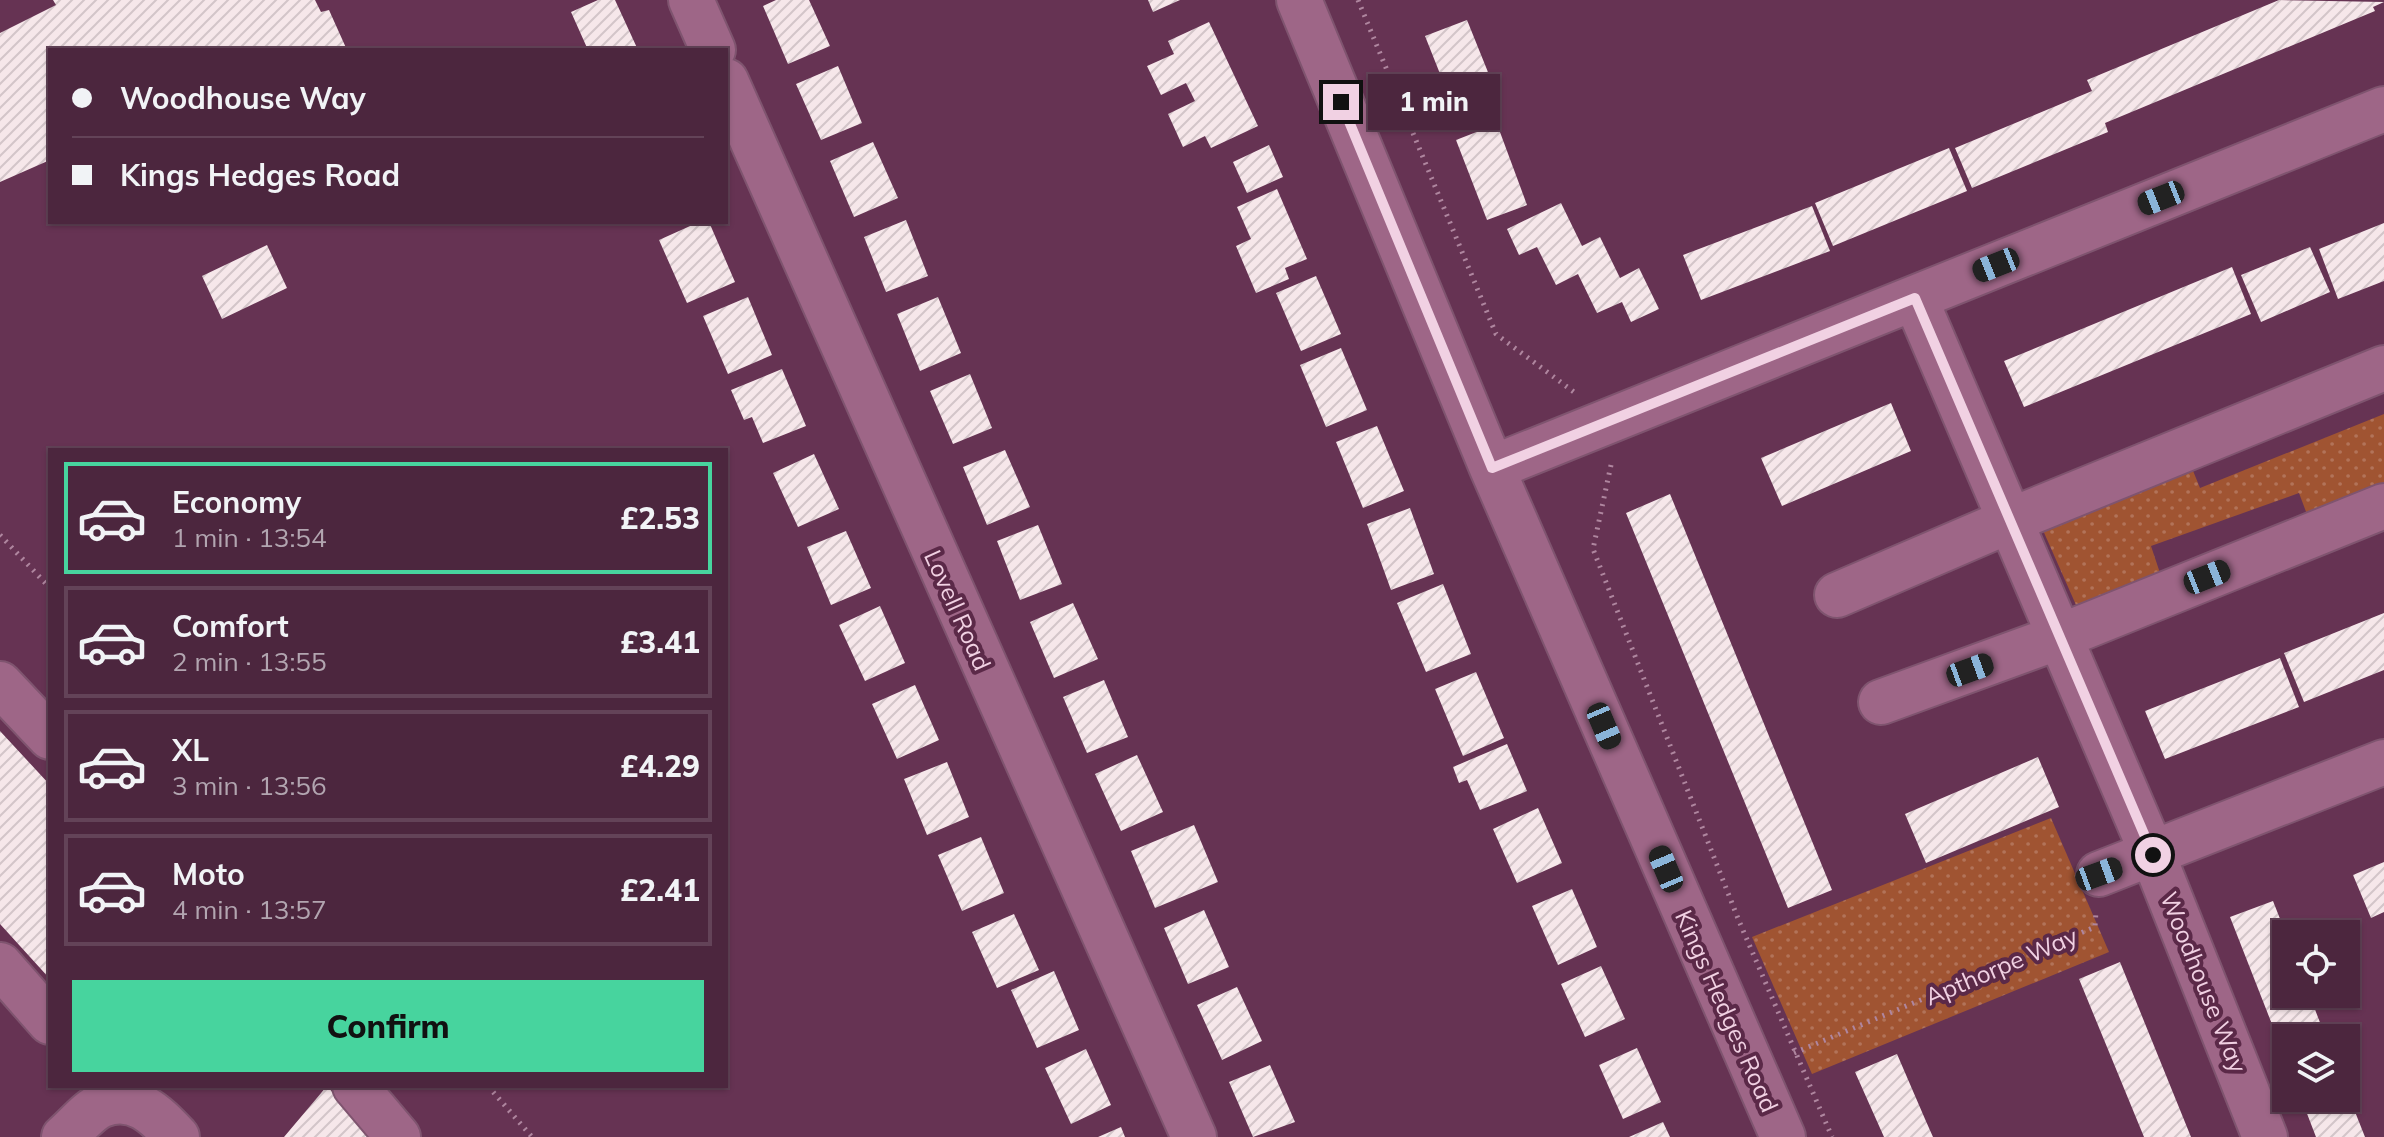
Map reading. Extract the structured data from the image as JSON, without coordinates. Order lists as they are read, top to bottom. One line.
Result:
{"streets":{"street":["Lovell Road","Woodhouse Way","Kings Hedges Road"],"path":["Apthorpe Way"]},"crossings":[["Apthorpe Way","Kings Hedges Road"]],"page":{"banner":["Woodhouse Way","Kings Hedges Road"],"bubble":"1 min","list":[{"name":"Economy","note":"1 min · 13:54","value":"£2.53"},{"name":"Comfort","note":"2 min · 13:55","value":"£3.41"},{"name":"XL","note":"3 min · 13:56","value":"£4.29"},{"name":"Moto","note":"4 min · 13:57","value":"£2.41"}],"buttons":"Confirm"}}
